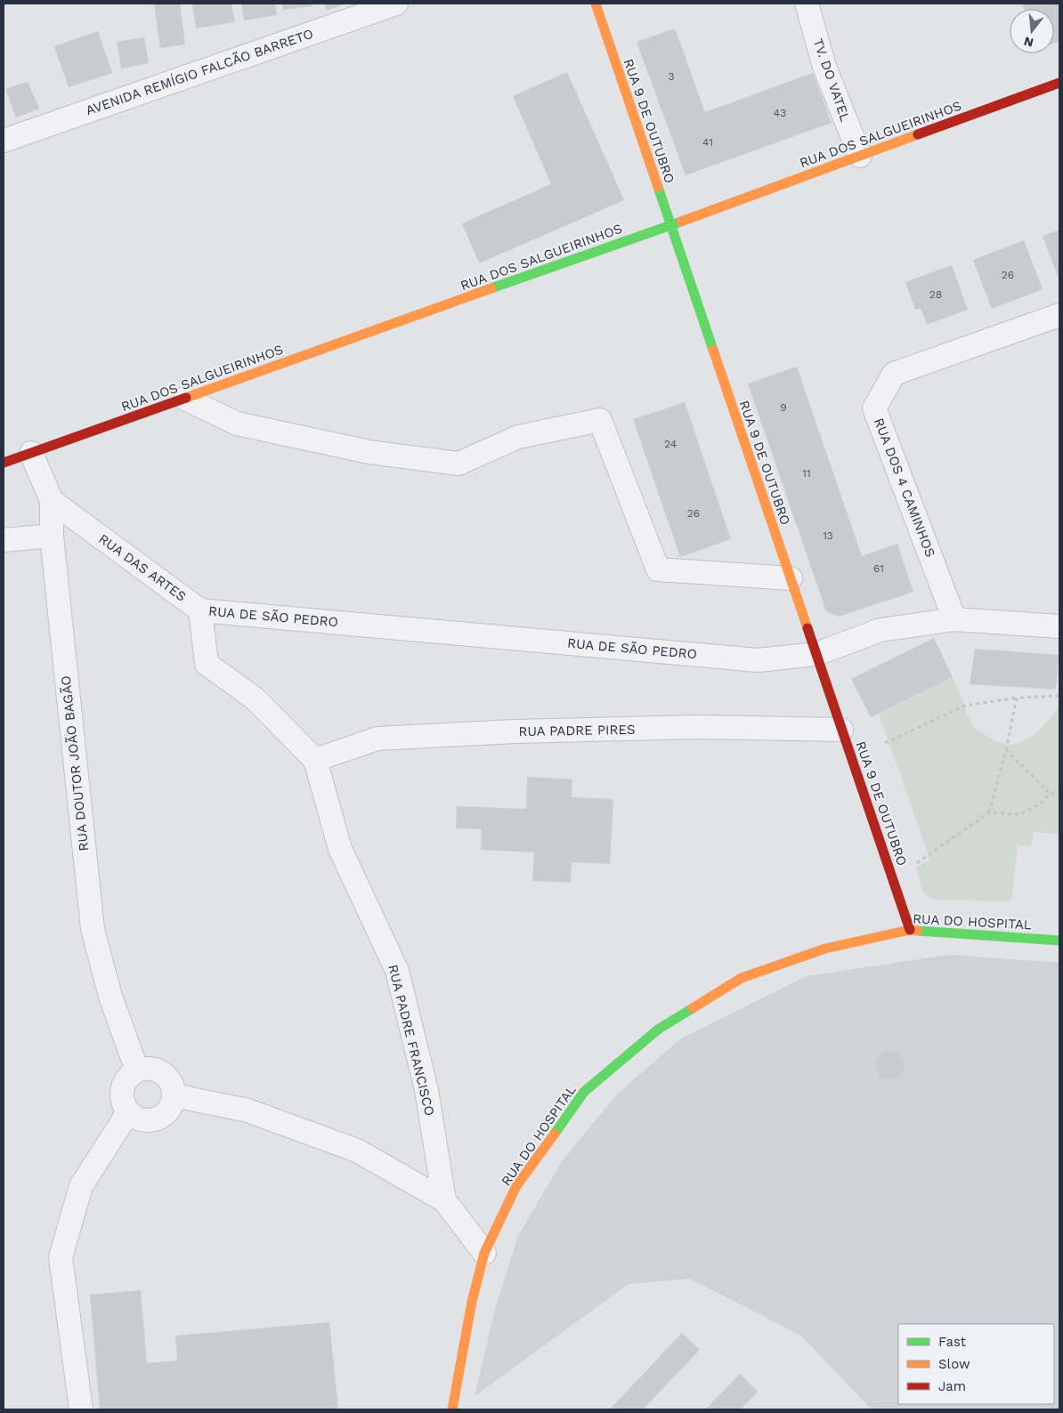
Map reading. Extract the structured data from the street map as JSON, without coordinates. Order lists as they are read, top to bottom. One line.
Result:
{"streets":{"street":["AVENIDA REMÍGIO FALCÃO BARRETO","TV. DO VATEL","RUA 9 DE OUTUBRO","RUA DOS SALGUEIRINHOS","RUA DOS 4 CAMINHOS","RUA DAS ARTES","RUA DE SÃO PEDRO","RUA PADRE PIRES","RUA DOUTOR JOÃO BAGÃO","RUA DO HOSPITAL","RUA PADRE FRANCISCO"]},"crossings":[["TV. DO VATEL","RUA DOS SALGUEIRINHOS"],["RUA 9 DE OUTUBRO","RUA DOS SALGUEIRINHOS"],["RUA 9 DE OUTUBRO","RUA DE SÃO PEDRO"],["RUA 9 DE OUTUBRO","RUA PADRE PIRES"],["RUA 9 DE OUTUBRO","RUA DO HOSPITAL"],["RUA DOS SALGUEIRINHOS","RUA DOUTOR JOÃO BAGÃO"],["RUA DOS 4 CAMINHOS","RUA DE SÃO PEDRO"],["RUA DAS ARTES","RUA DE SÃO PEDRO"],["RUA DAS ARTES","RUA PADRE PIRES"],["RUA DAS ARTES","RUA DOUTOR JOÃO BAGÃO"],["RUA DAS ARTES","RUA PADRE FRANCISCO"],["RUA PADRE PIRES","RUA PADRE FRANCISCO"]],"house_numbers":["3","43","41","26","28","9","24","11","26","13","61"],"legend":["Fast","Slow","Jam"],"north":"bottom"}
